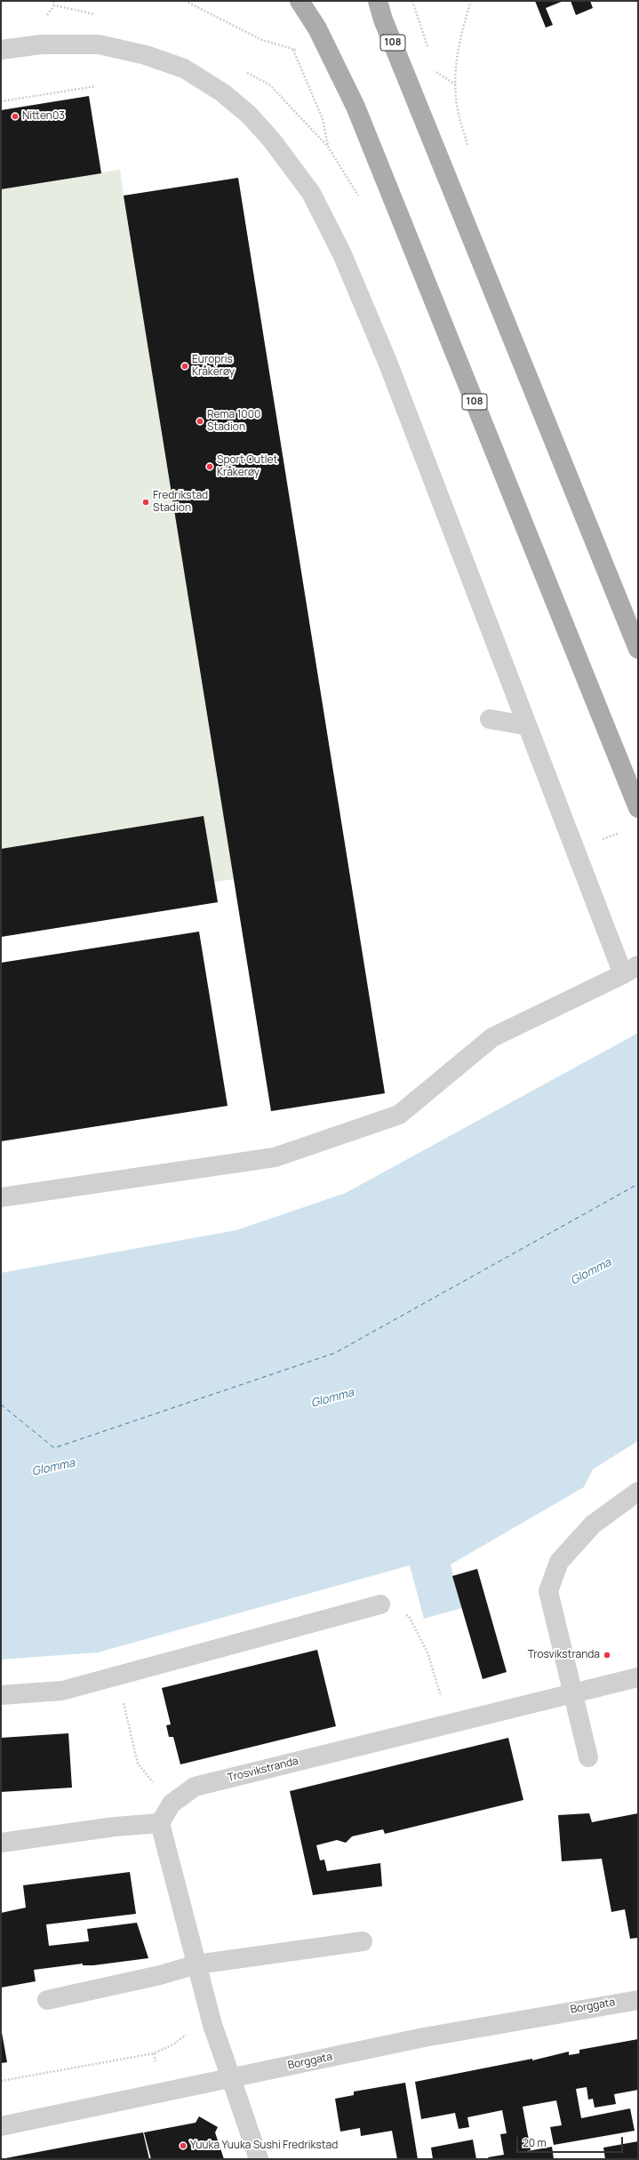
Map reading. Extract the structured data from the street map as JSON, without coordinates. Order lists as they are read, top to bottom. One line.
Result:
{"streets":{"main road":["108"],"street":["Trosvikstranda","Borggata"]},"water":["Glomma"],"places":["Nitten03","Europris Kråkerøy","Rema 1000 Stadion","Sport Outlet Kråkerøy","Fredrikstad Stadion","Trosvikstranda","Yuuka Yuuka Sushi Fredrikstad"],"scale_bar":"20 m"}
